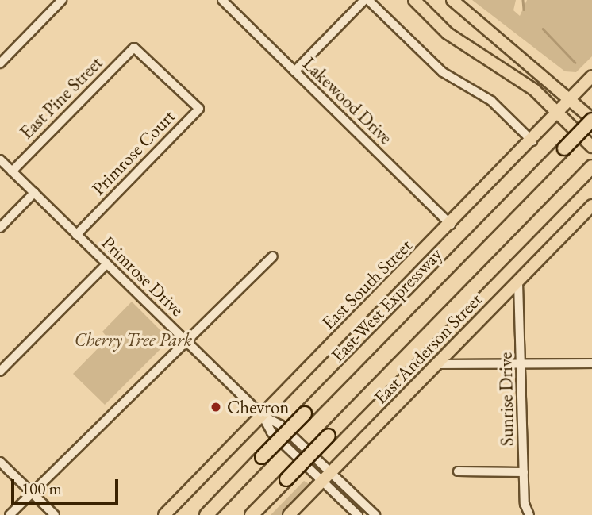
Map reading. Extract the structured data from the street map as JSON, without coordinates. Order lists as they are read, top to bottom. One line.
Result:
{"streets":{"highway":["East-West Expressway"],"main road":["East South Street","East Anderson Street"],"street":["East Pine Street","Lakewood Drive","Primrose Court","Primrose Drive","Sunrise Drive"]},"crossings":[["East Pine Street","Primrose Court"],["East Pine Street","Primrose Drive"],["Lakewood Drive","East South Street"],["Primrose Court","Primrose Drive"],["Primrose Drive","East South Street"],["Primrose Drive","East Anderson Street"],["East Anderson Street","Sunrise Drive"]],"parks":["Cherry Tree Park"],"places":["Chevron"],"scale_bar":"100 m"}
